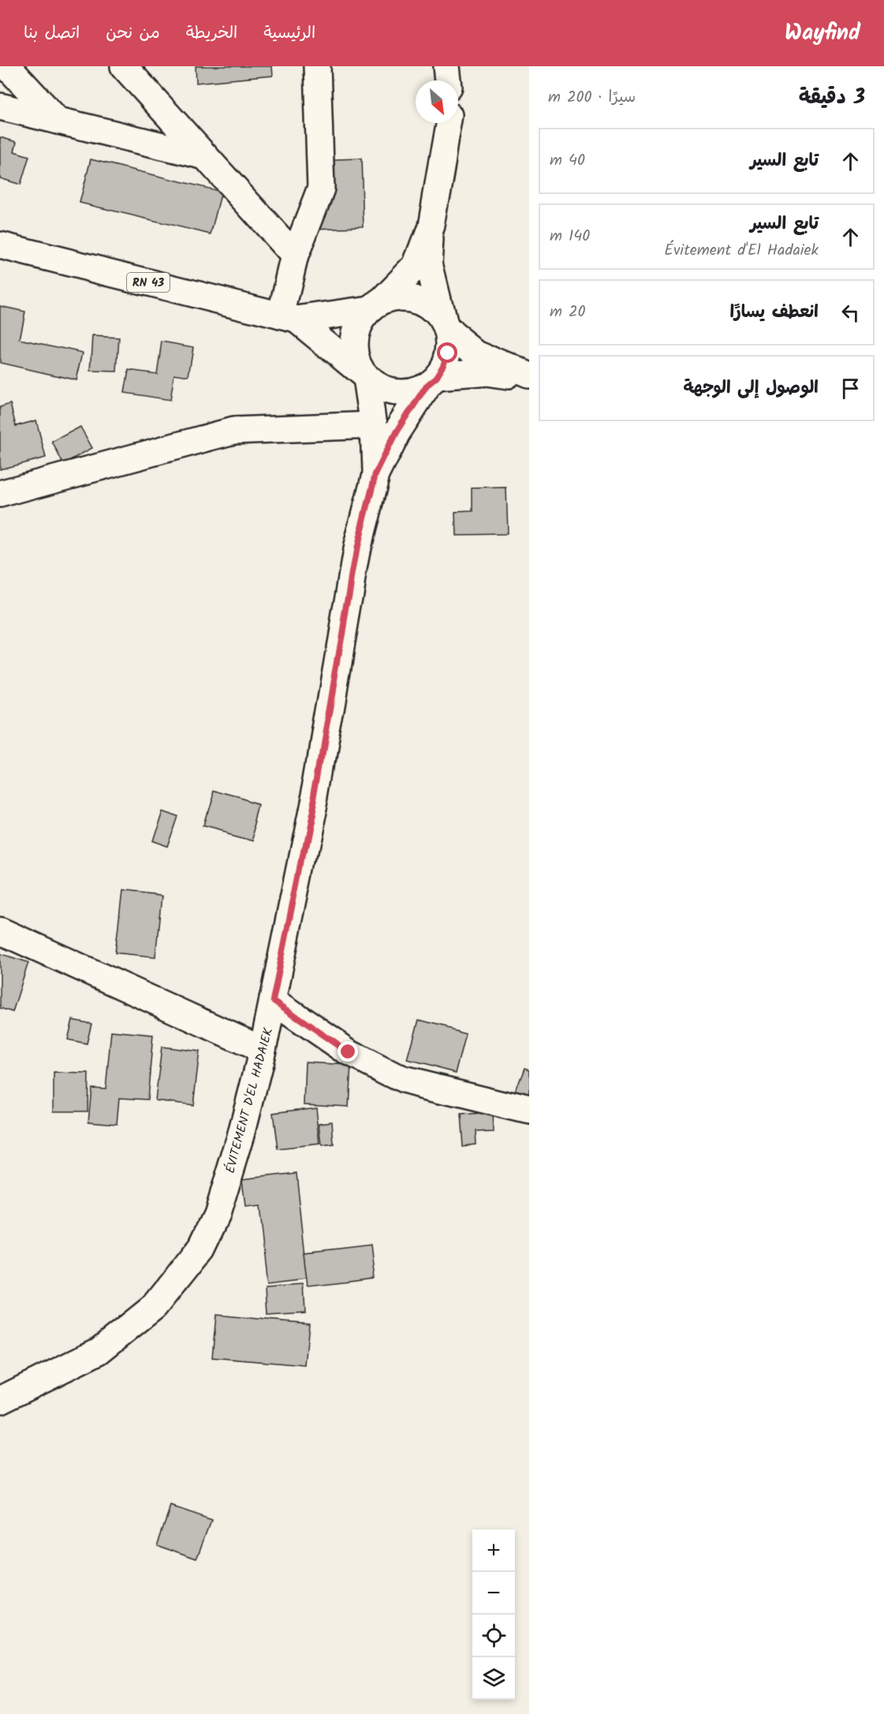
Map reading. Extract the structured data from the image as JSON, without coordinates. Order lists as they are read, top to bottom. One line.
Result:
{"streets":{"main road":["RN 43","ÉVITEMENT D'EL HADAIEK"]},"north":"bottom right","page":{"header":"Wayfind","nav":["الرئيسية","الخريطة","من نحن","اتصل بنا"],"heading":["3 دقيقة","سيرًا · 200 m"],"list":[["تابع السير","40 m"],["تابع السير","Évitement d'El Hadaiek","140 m"],["انعطف يسارًا","20 m"],"الوصول إلى الوجهة"],"map_buttons":["+","−"]}}
